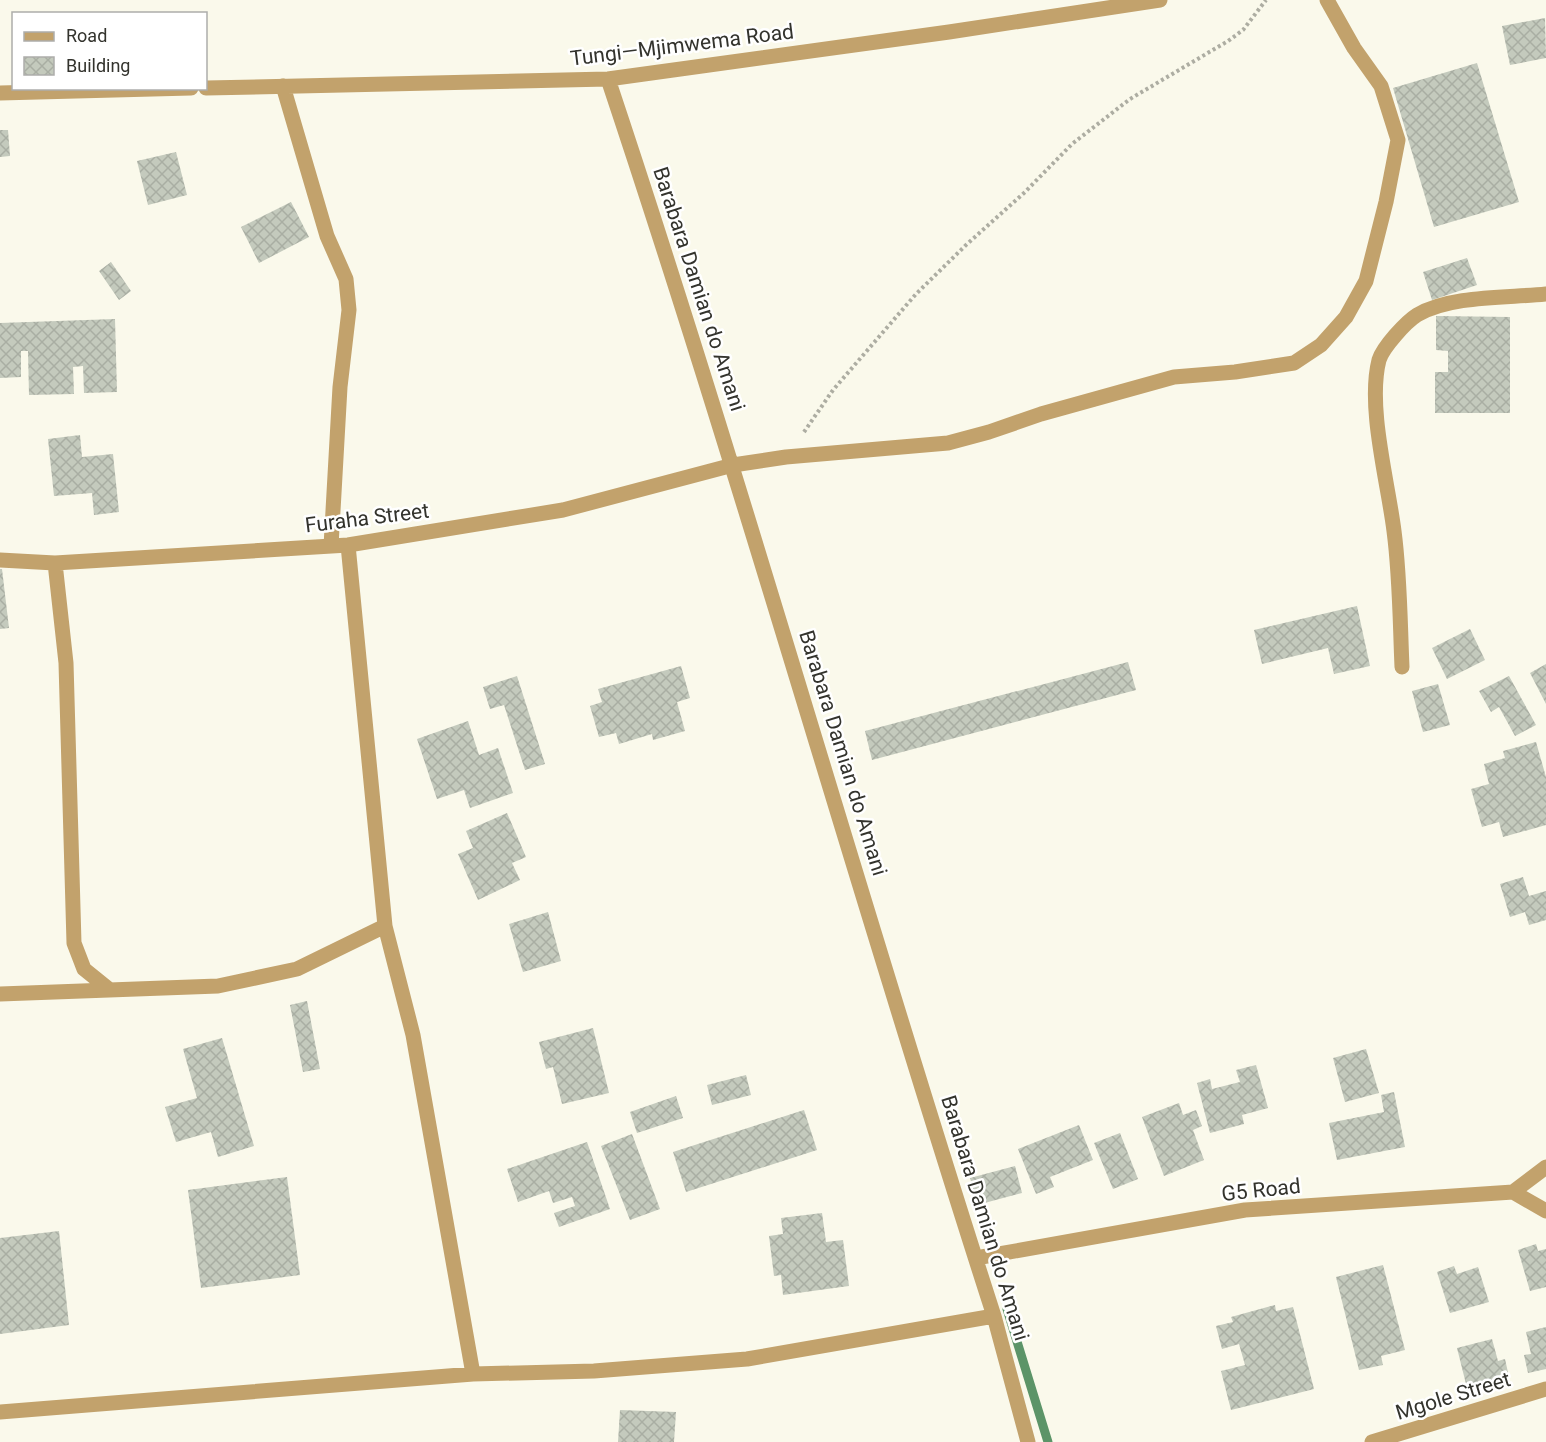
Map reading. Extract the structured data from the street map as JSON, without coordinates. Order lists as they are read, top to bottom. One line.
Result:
{"streets":{"street":["Tungi—Mjimwema Road","Barabara Damian do Amani","Furaha Street","G5 Road","Mgole Street"]},"crossings":[["Tungi—Mjimwema Road","Barabara Damian do Amani"],["Barabara Damian do Amani","Furaha Street"],["Barabara Damian do Amani","G5 Road"]],"legend":["Road","Building"]}
